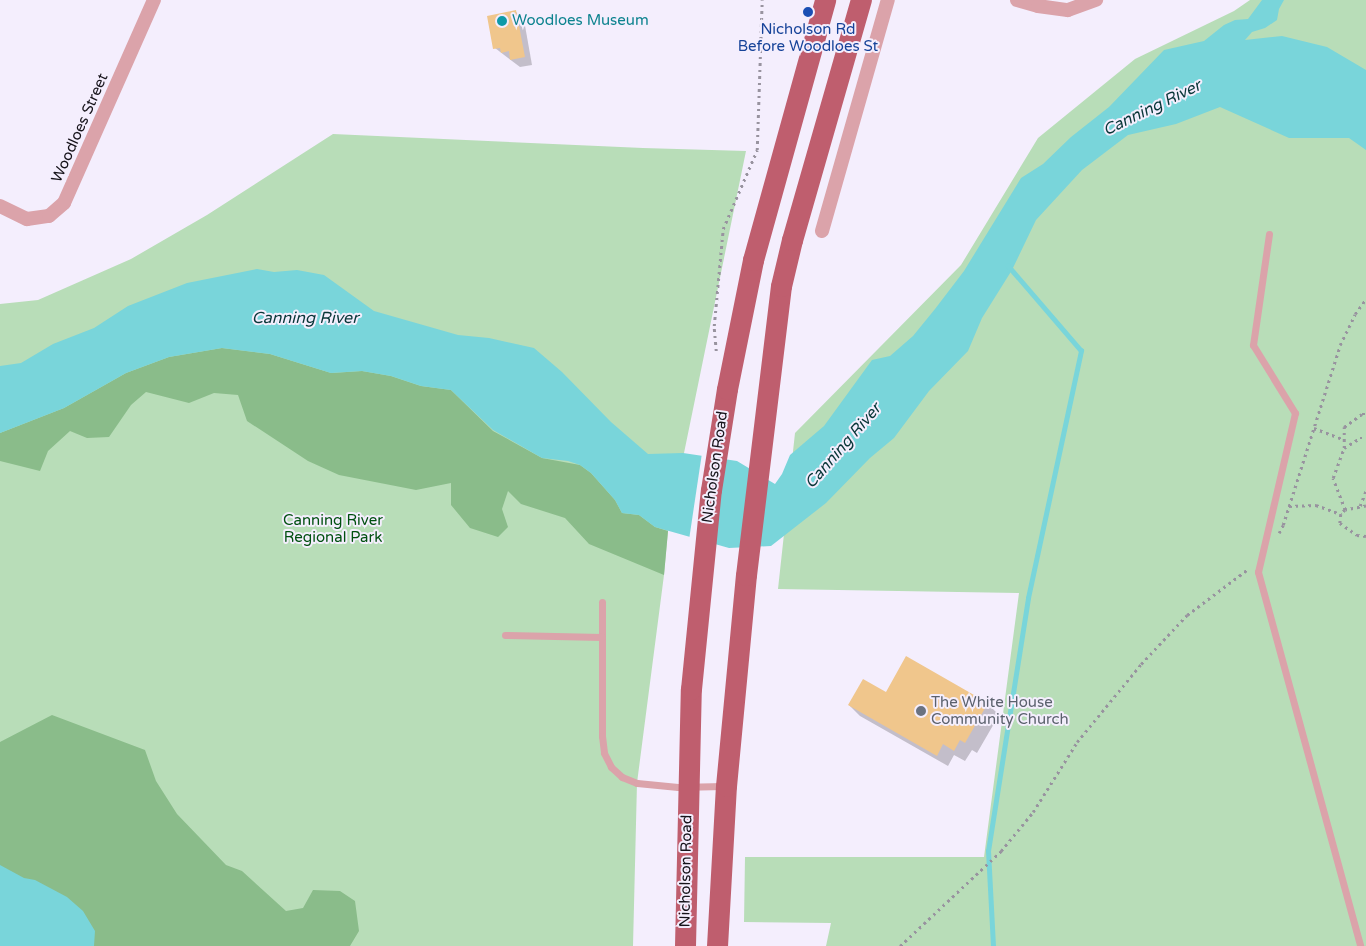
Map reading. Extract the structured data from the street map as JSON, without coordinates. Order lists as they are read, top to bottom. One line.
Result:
{"streets":{"main road":["Nicholson Road"],"street":["Woodloes Street"]},"water":["Canning River"],"parks":["Canning River Regional Park"],"places":["Nicholson Rd Before Woodloes St","Woodloes Museum","The White House Community Church"]}
